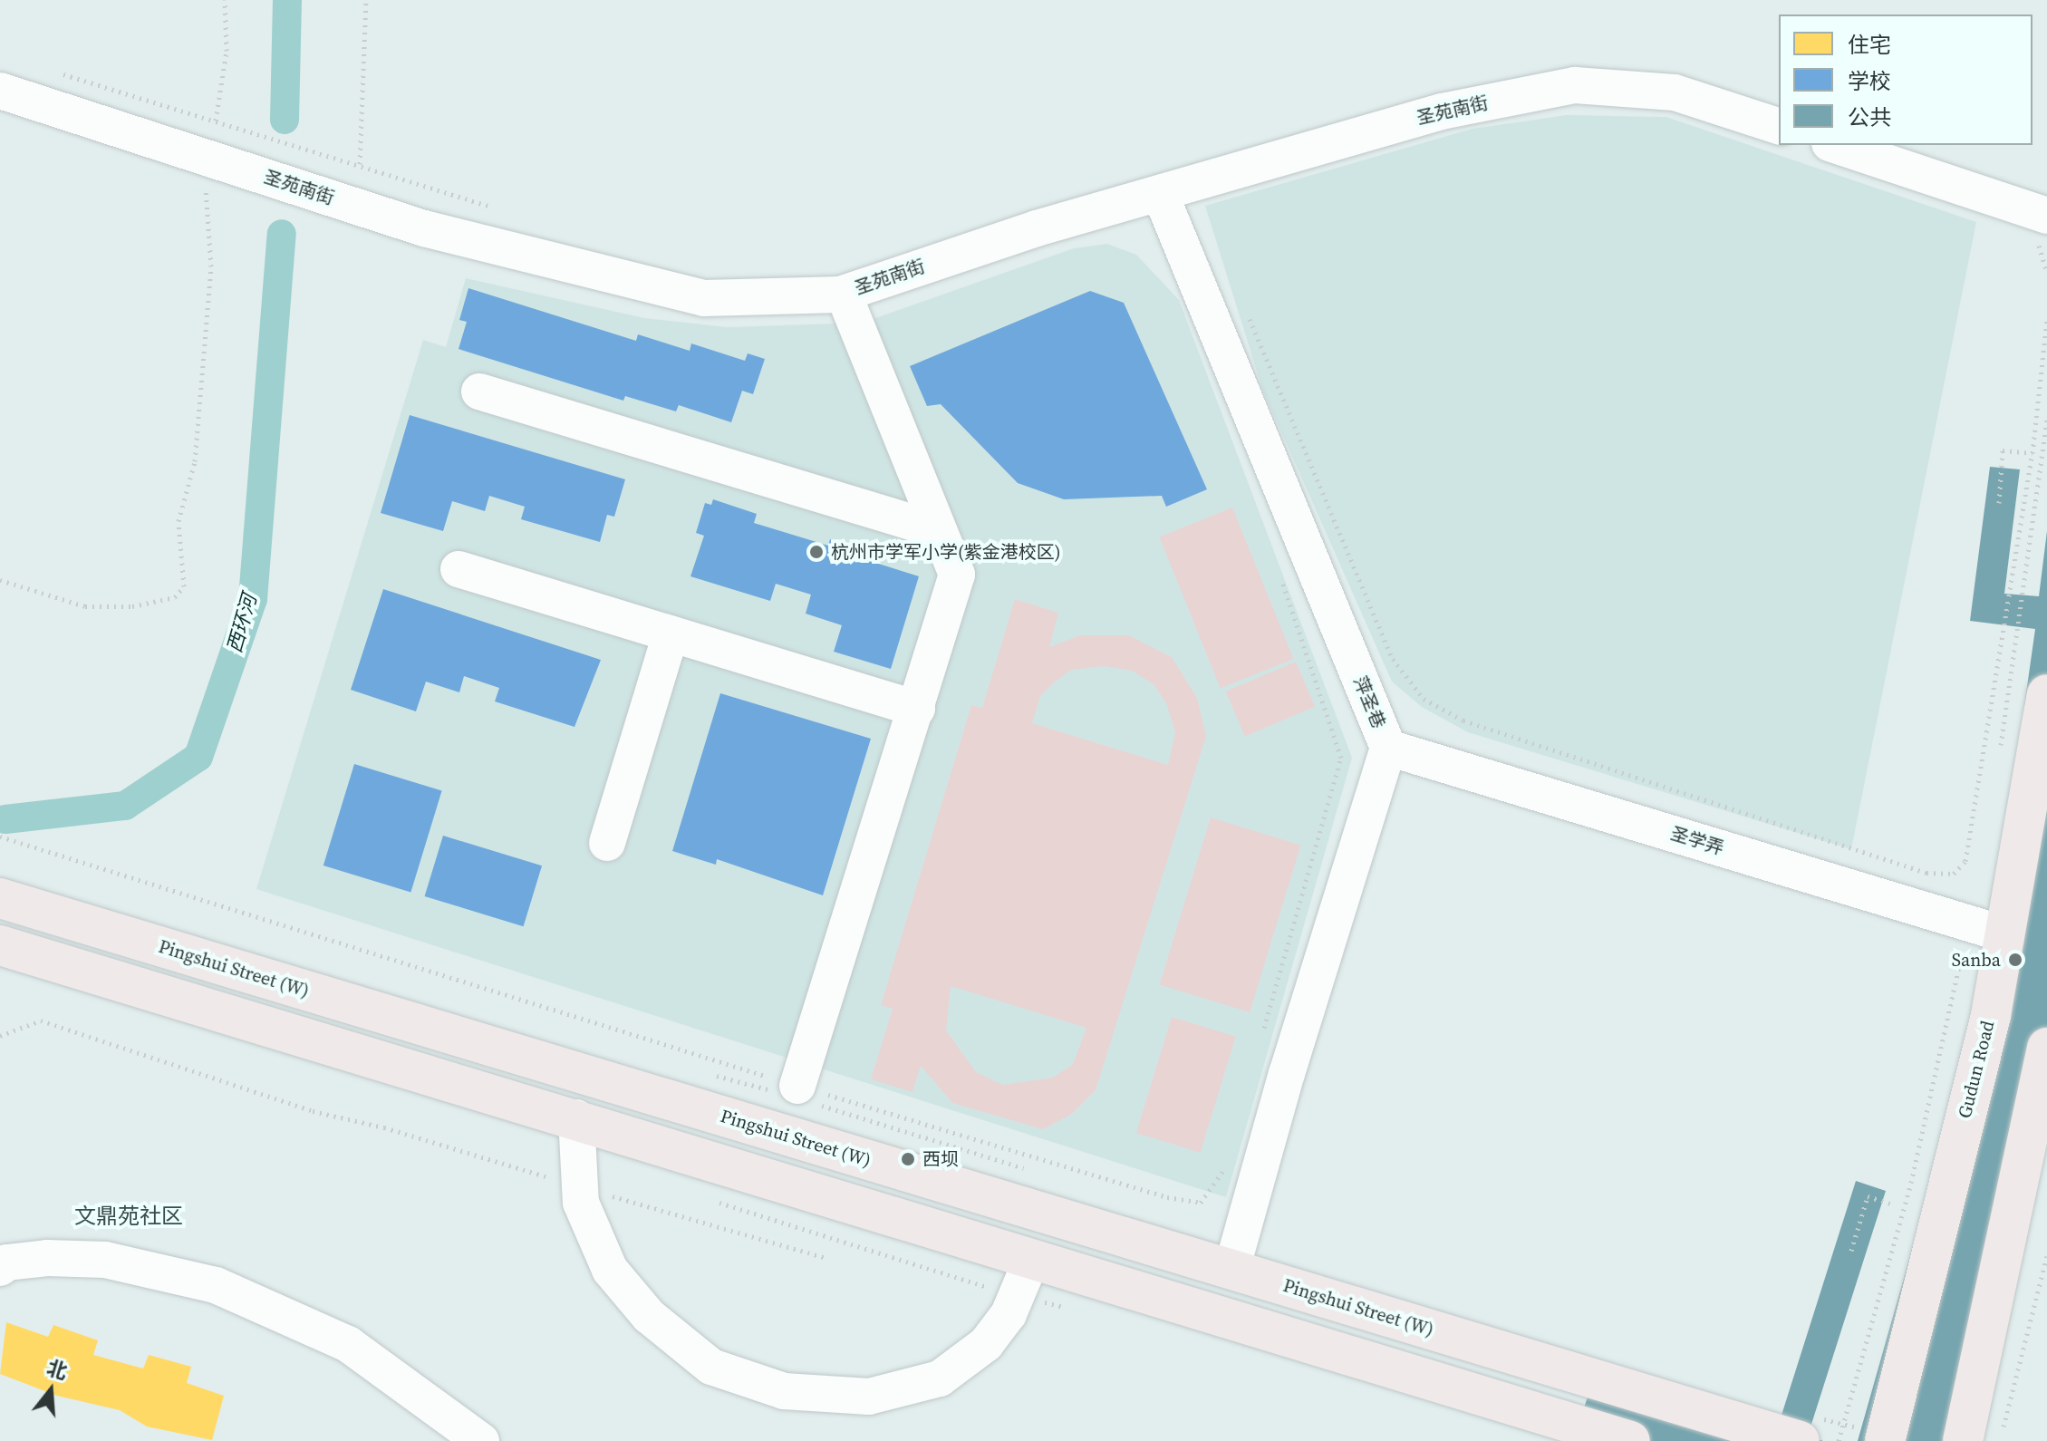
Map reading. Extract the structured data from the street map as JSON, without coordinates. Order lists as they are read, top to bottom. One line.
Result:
{"streets":{"main road":["Pingshui Street (W)","Gudun Road"],"street":["圣苑南街","萍圣巷","圣学弄"]},"crossings":[["圣苑南街","萍圣巷"],["萍圣巷","圣学弄"],["萍圣巷","Pingshui Street (W)"],["圣学弄","Gudun Road"]],"districts":["文鼎苑社区"],"water":["西环河"],"places":["杭州市学军小学(紫金港校区)","Sanba","西坝"],"legend":["住宅","学校","公共"],"north":"top"}
